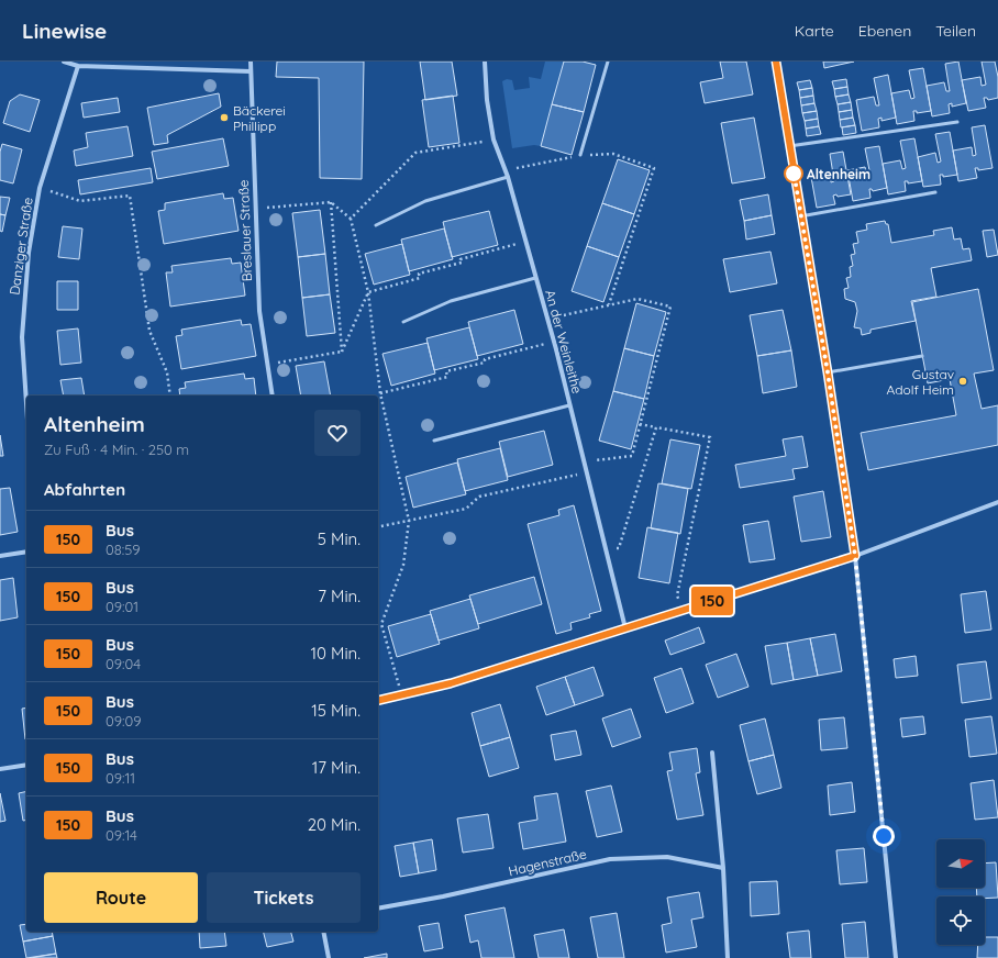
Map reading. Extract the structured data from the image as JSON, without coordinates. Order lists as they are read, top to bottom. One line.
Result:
{"streets":{"street":["Breslauer Straße","Danziger Straße","An der Weinleithe","Hagenstraße"]},"places":["Bäckerei Phillipp","Altenheim","Gustav Adolf Heim"],"lines":["bus line 150"],"north":"right","page":{"header":"Linewise","nav":["Karte","Ebenen","Teilen"],"on_map":"150","heading":[["Altenheim","Zu Fuß · 4 Min. · 250 m"],"Abfahrten"],"list":[{"mark":"150","name":"Bus","note":"08:59","value":"5 Min."},{"mark":"150","name":"Bus","note":"09:01","value":"7 Min."},{"mark":"150","name":"Bus","note":"09:04","value":"10 Min."},{"mark":"150","name":"Bus","note":"09:09","value":"15 Min."},{"mark":"150","name":"Bus","note":"09:11","value":"17 Min."},{"mark":"150","name":"Bus","note":"09:14","value":"20 Min."}],"buttons":["Route","Tickets"]}}
